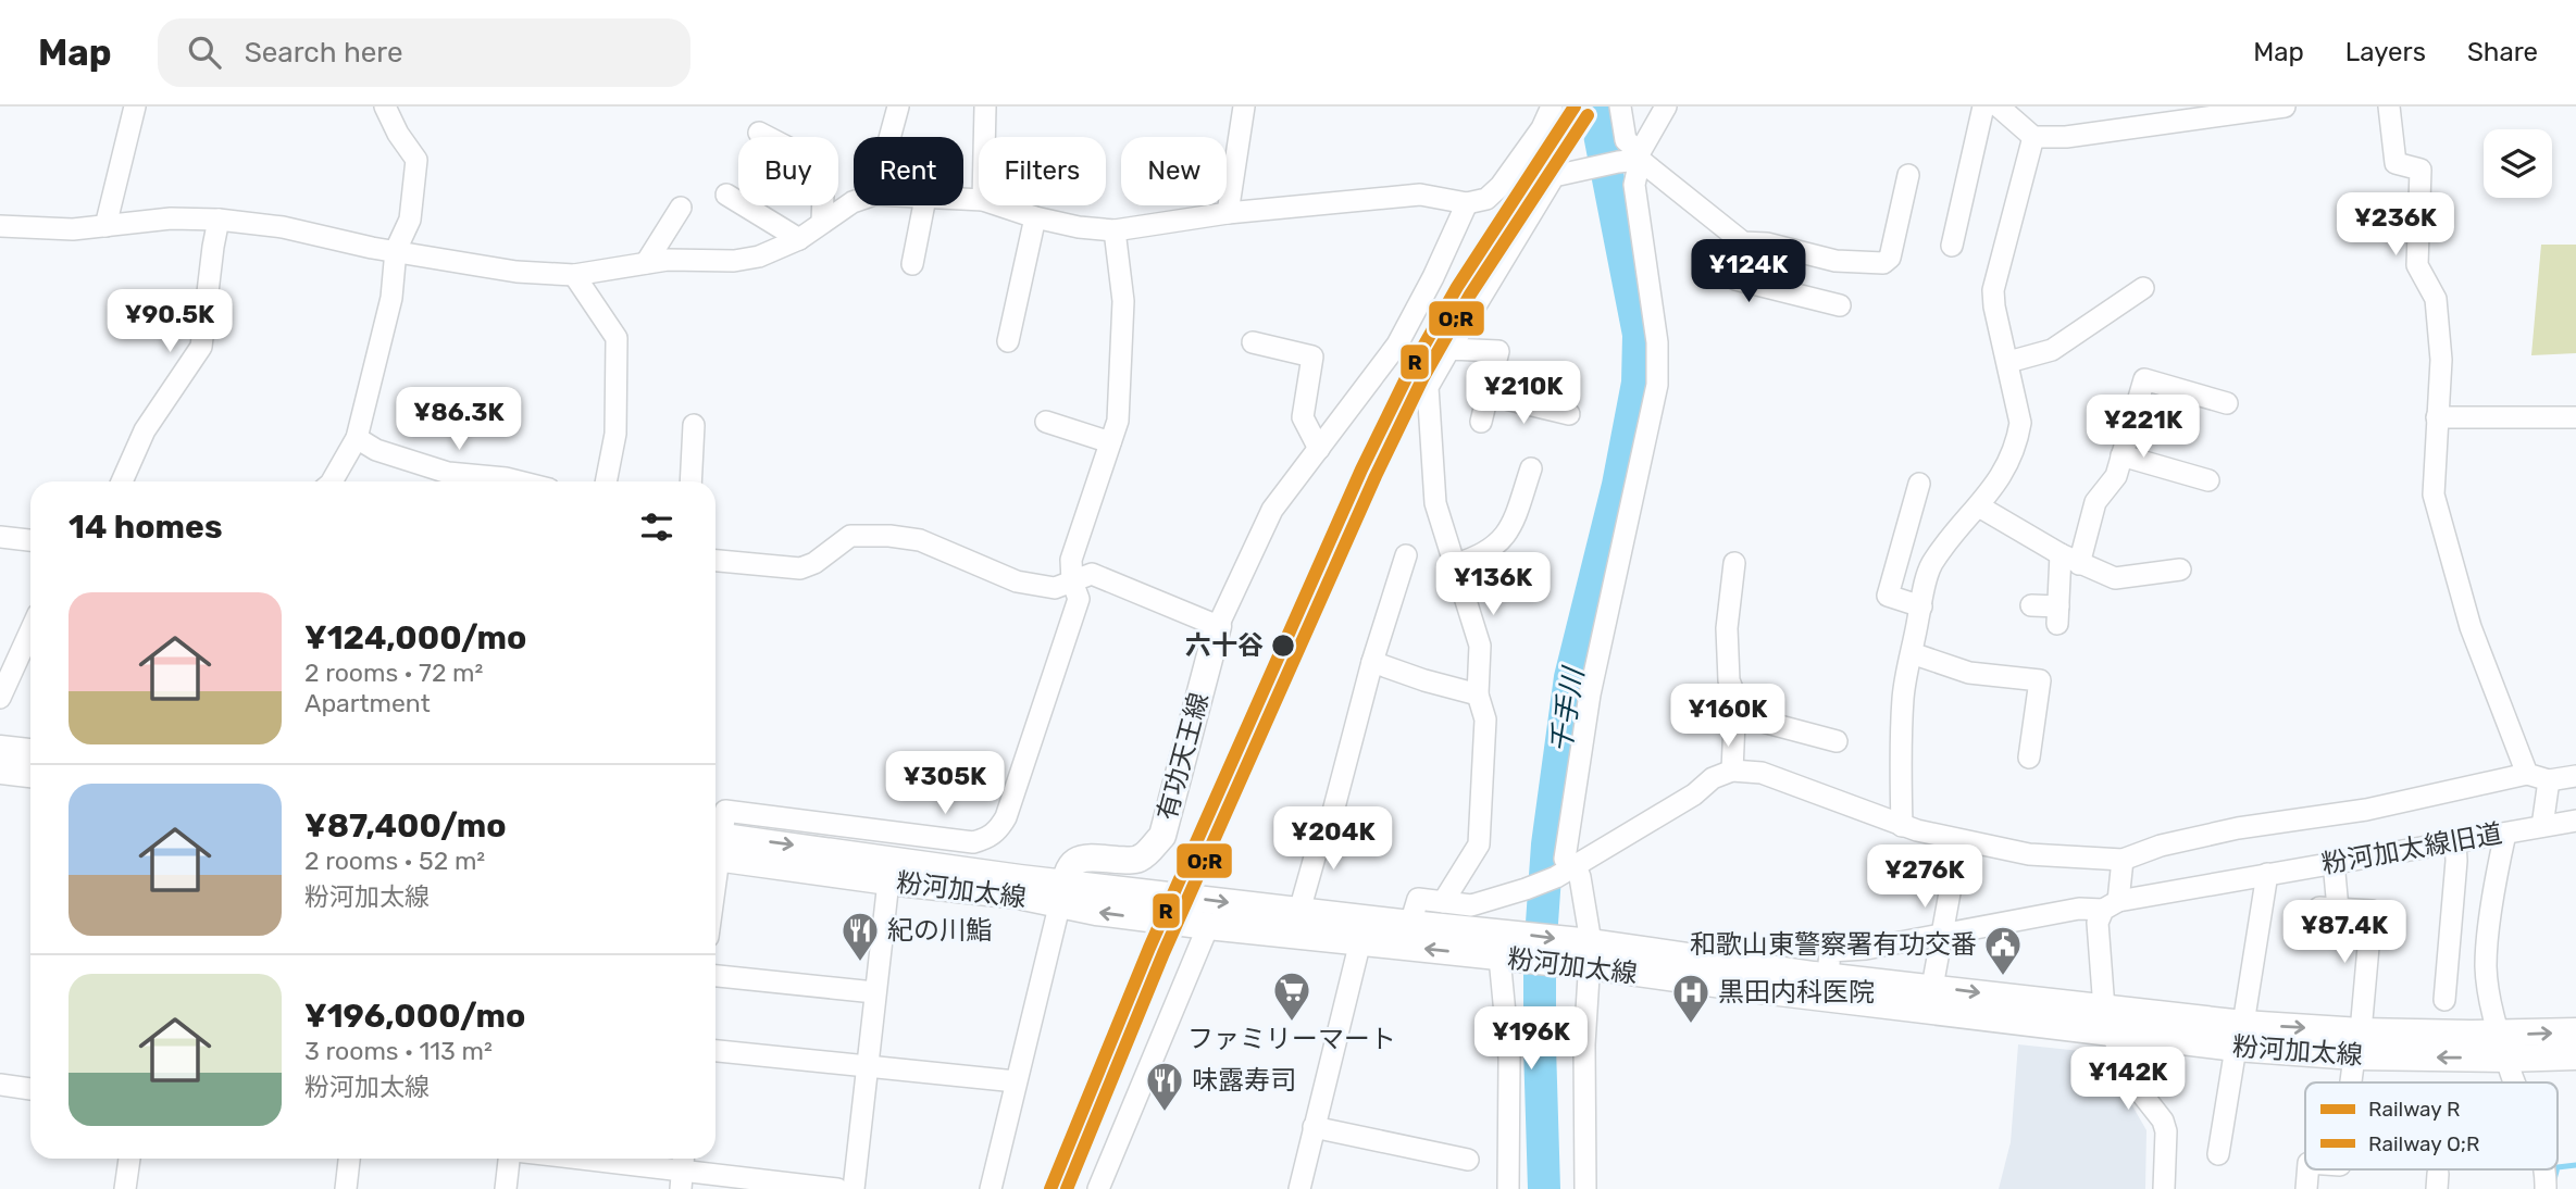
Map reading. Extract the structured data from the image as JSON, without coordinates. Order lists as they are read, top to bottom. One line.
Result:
{"streets":{"main road":["有功天王線","粉河加太線"],"street":["粉河加太線旧道"]},"crossings":[["有功天王線","粉河加太線"],["粉河加太線旧道","粉河加太線"]],"water":["千手川"],"places":{"other":["六十谷"],"restaurant":["紀の川鮨","味露寿司"],"public building":["和歌山東警察署有功交番"],"supermarket":["ファミリーマート"],"hospital":["黒田内科医院"]},"lines":["rail line R","rail line O;R"],"legend":["Railway R","Railway O;R"],"page":{"header":"Map","search":"Search here","nav":["Map","Layers","Share"],"chip":["Buy","Rent","Filters","New"],"price":["¥236K","¥124K","¥90.5K","¥210K","¥86.3K","¥221K","¥136K","¥160K","¥305K","¥204K","¥276K","¥87.4K","¥196K","¥142K"],"heading":"14 homes","list":[{"name":"¥124,000/mo","note":"2 rooms · 72 m² · Apartment"},{"name":"¥87,400/mo","note":"2 rooms · 52 m² · 粉河加太線"},{"name":"¥196,000/mo","note":"3 rooms · 113 m² · 粉河加太線"}]}}
